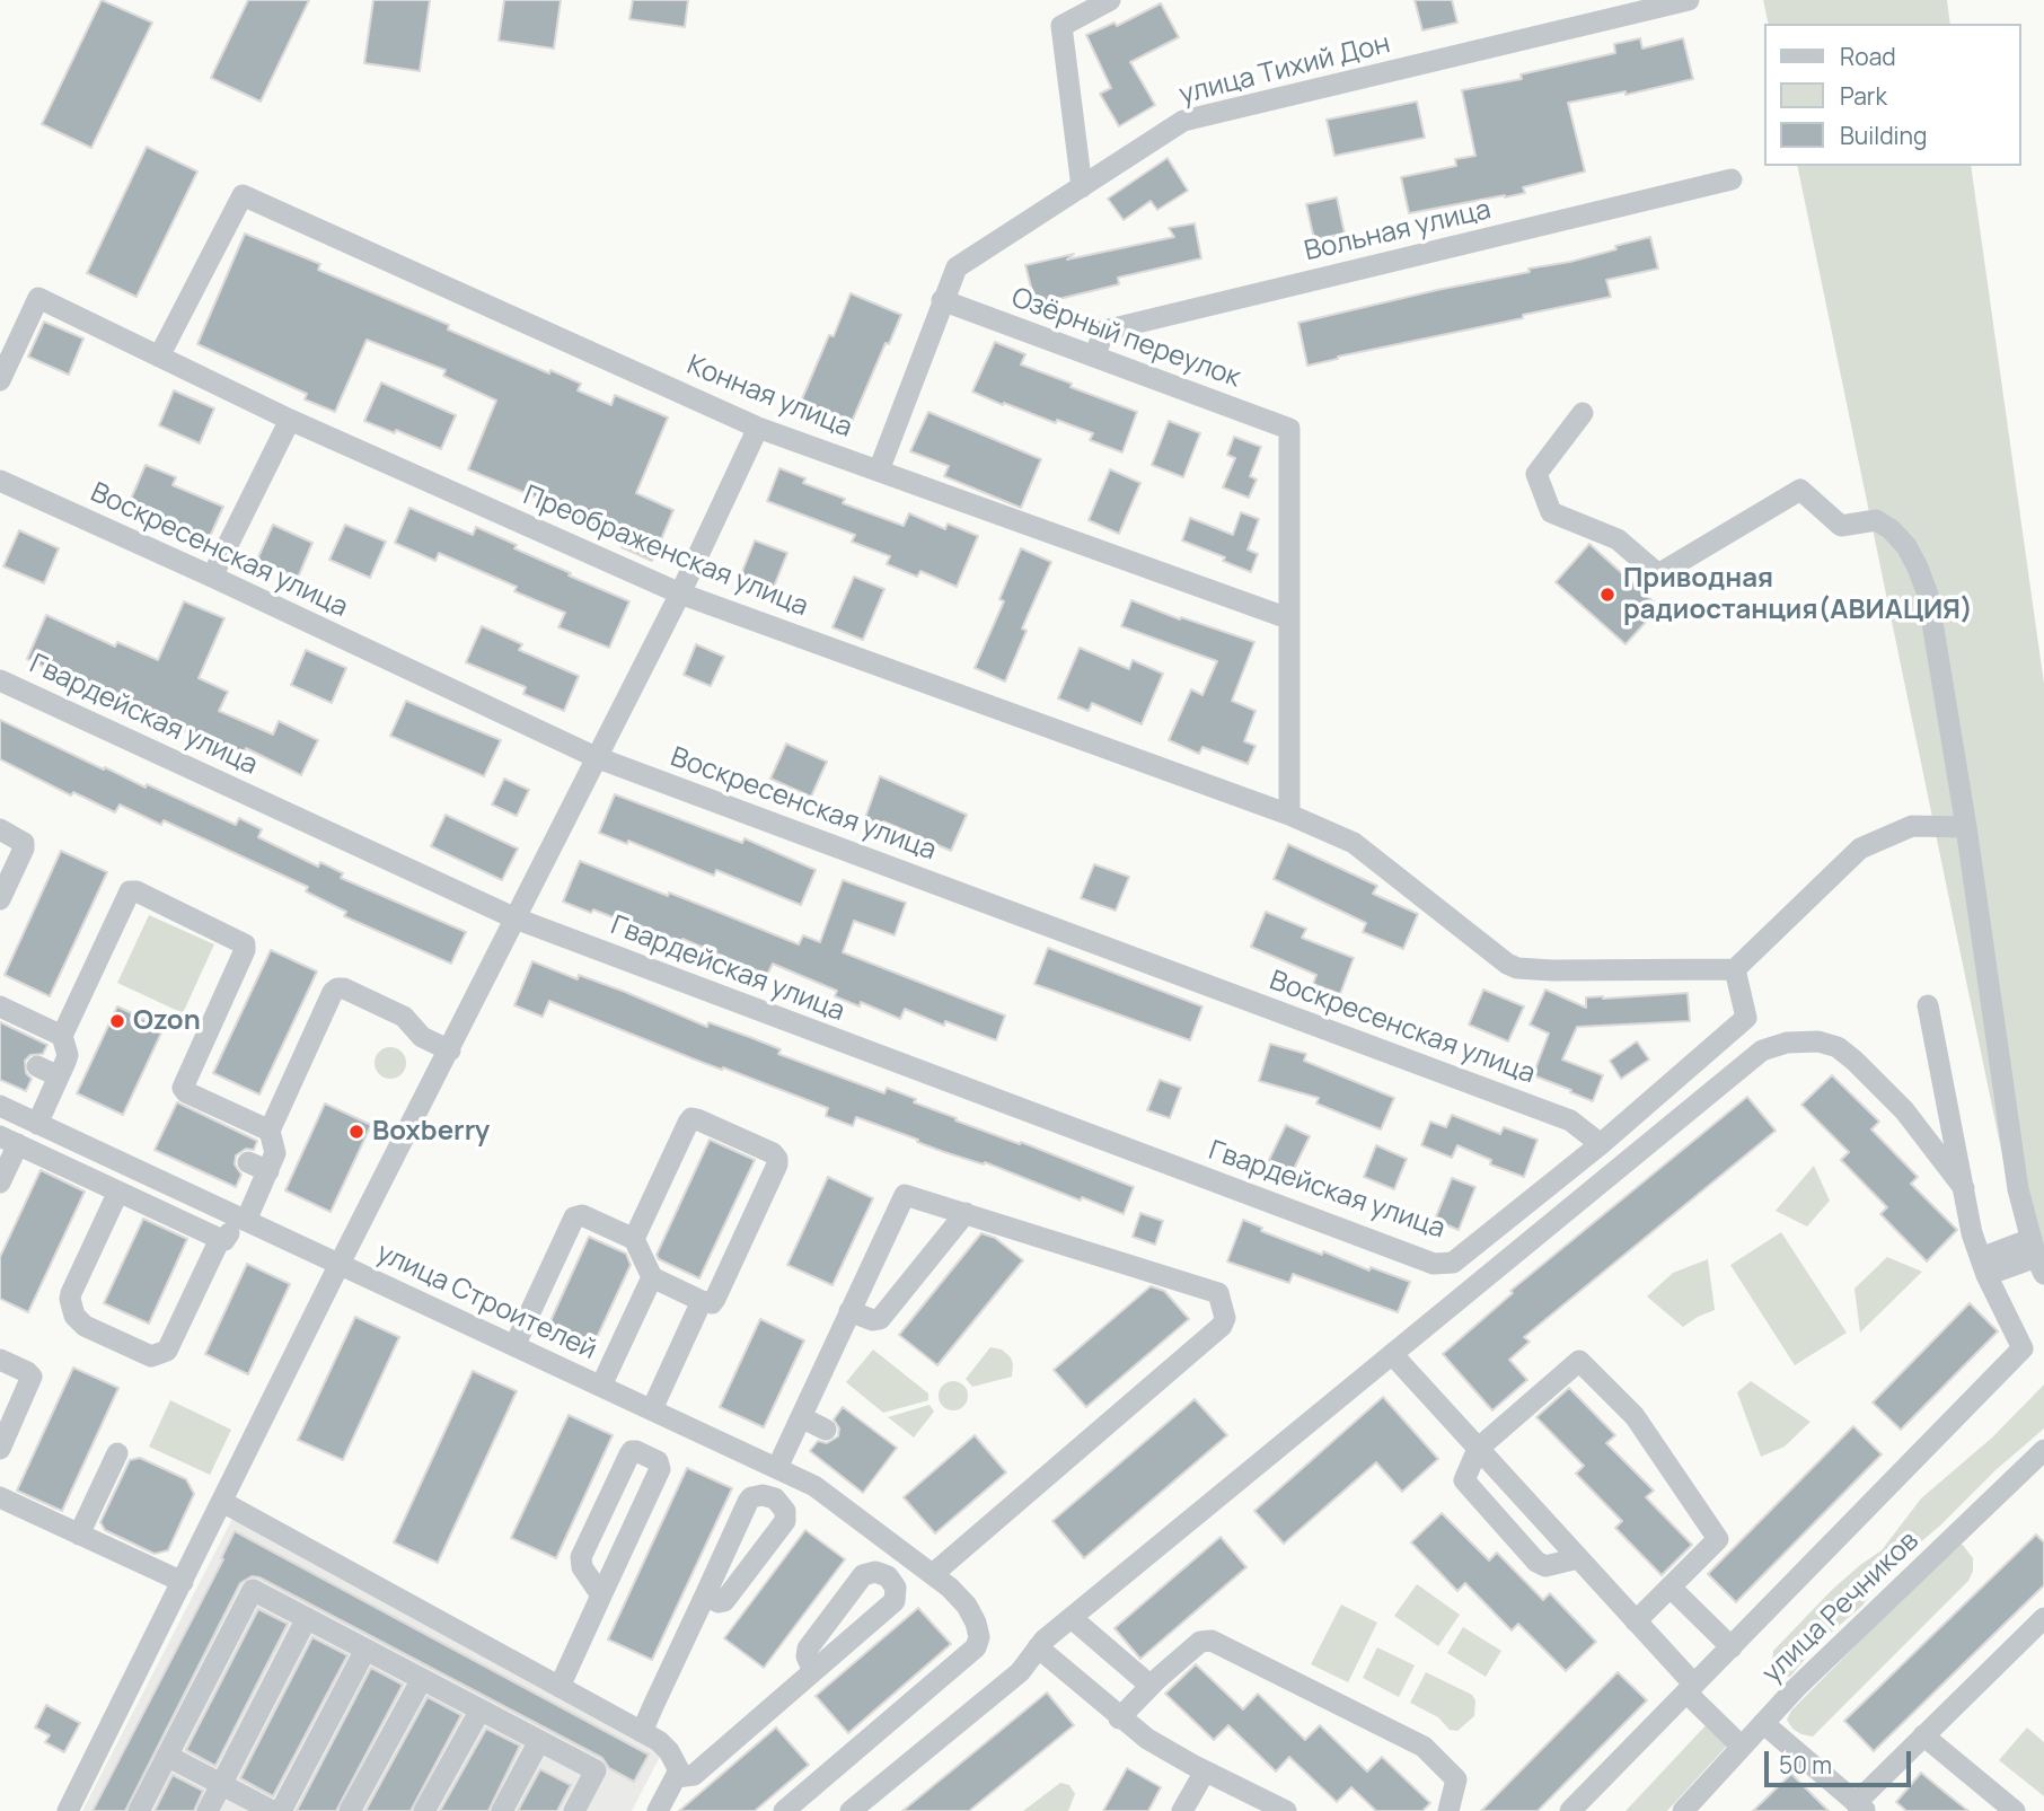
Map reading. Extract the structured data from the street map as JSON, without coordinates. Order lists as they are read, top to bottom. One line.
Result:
{"streets":{"street":["улица Тихий Дон","Вольная улица","Озёрный переулок","Конная улица","Воскресенская улица","Преображенская улица","Гвардейская улица","улица Строителей","улица Речников"]},"crossings":[["улица Тихий Дон","Озёрный переулок"],["улица Тихий Дон","Конная улица"],["Вольная улица","Озёрный переулок"],["Озёрный переулок","Конная улица"],["Конная улица","Преображенская улица"],["Воскресенская улица","Гвардейская улица"]],"places":["Приводная радиостанция(АВИАЦИЯ)","Ozon","Boxberry"],"legend":["Road","Park","Building"],"scale_bar":"50 m"}
